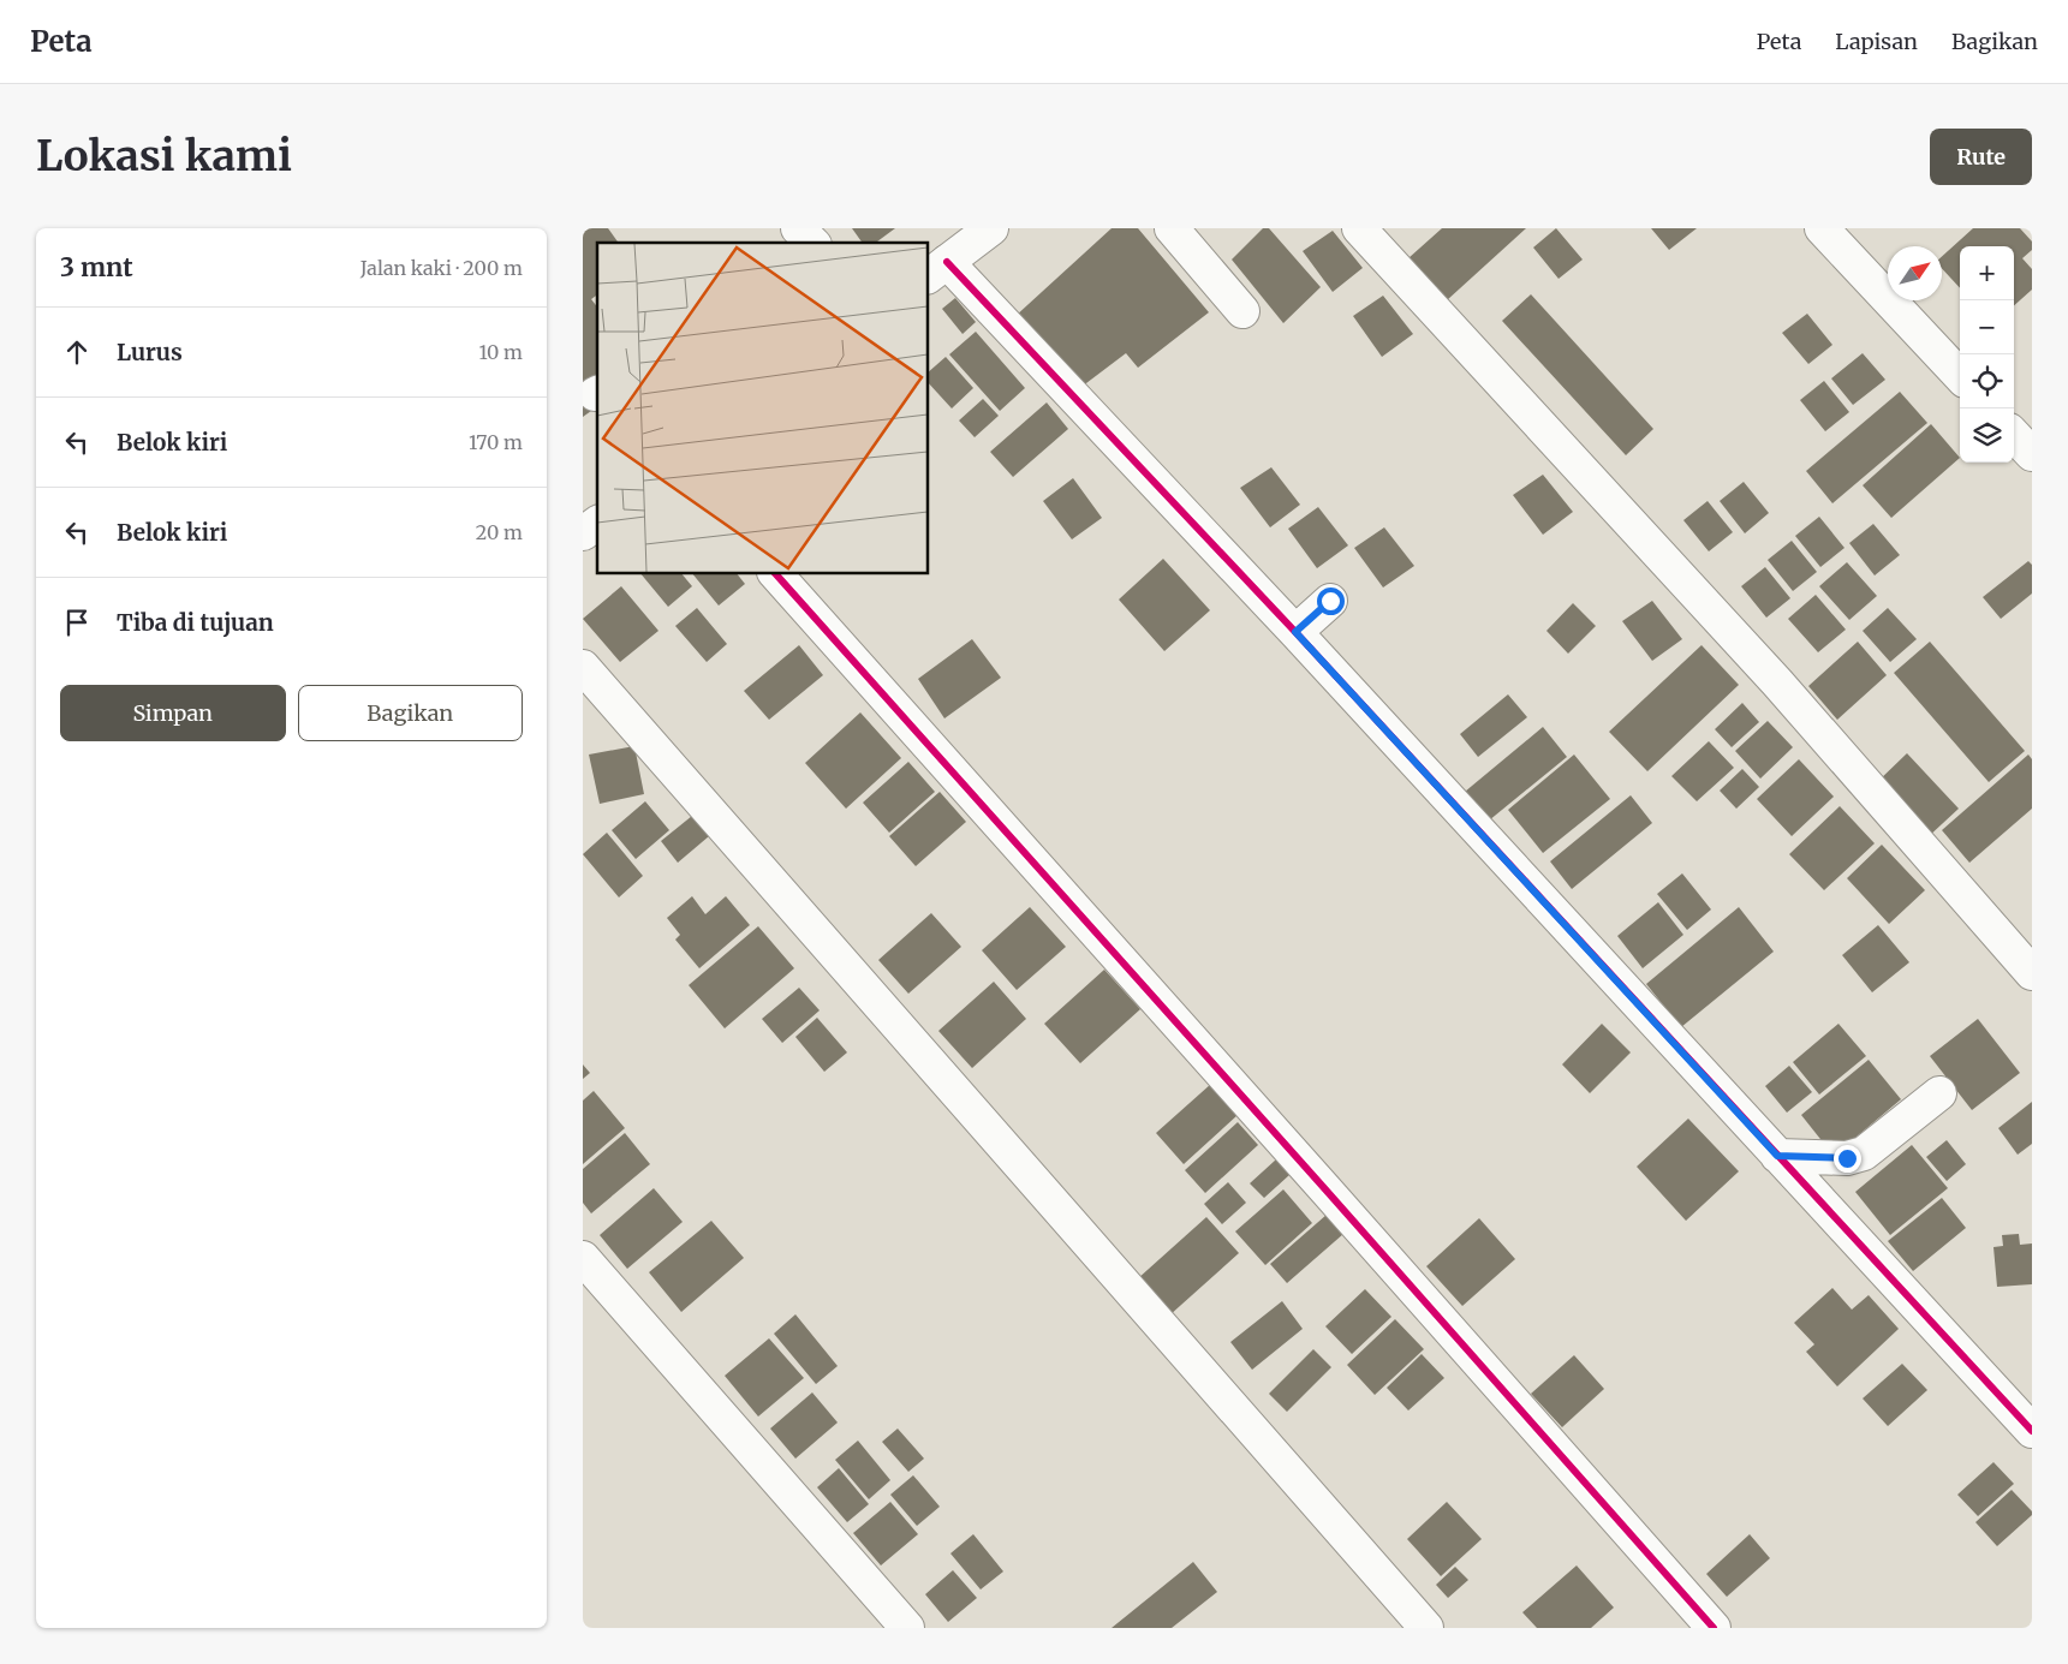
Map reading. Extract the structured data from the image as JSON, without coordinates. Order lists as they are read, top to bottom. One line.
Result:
{"north":"top right","page":{"header":"Peta","nav":["Peta","Lapisan","Bagikan"],"buttons":["Rute",["Simpan","Bagikan"]],"title":"Lokasi kami","heading":["3 mnt","Jalan kaki · 200 m"],"map_buttons":["+","−"],"list":[["Lurus","10 m"],["Belok kiri","170 m"],["Belok kiri","20 m"],"Tiba di tujuan"]}}
